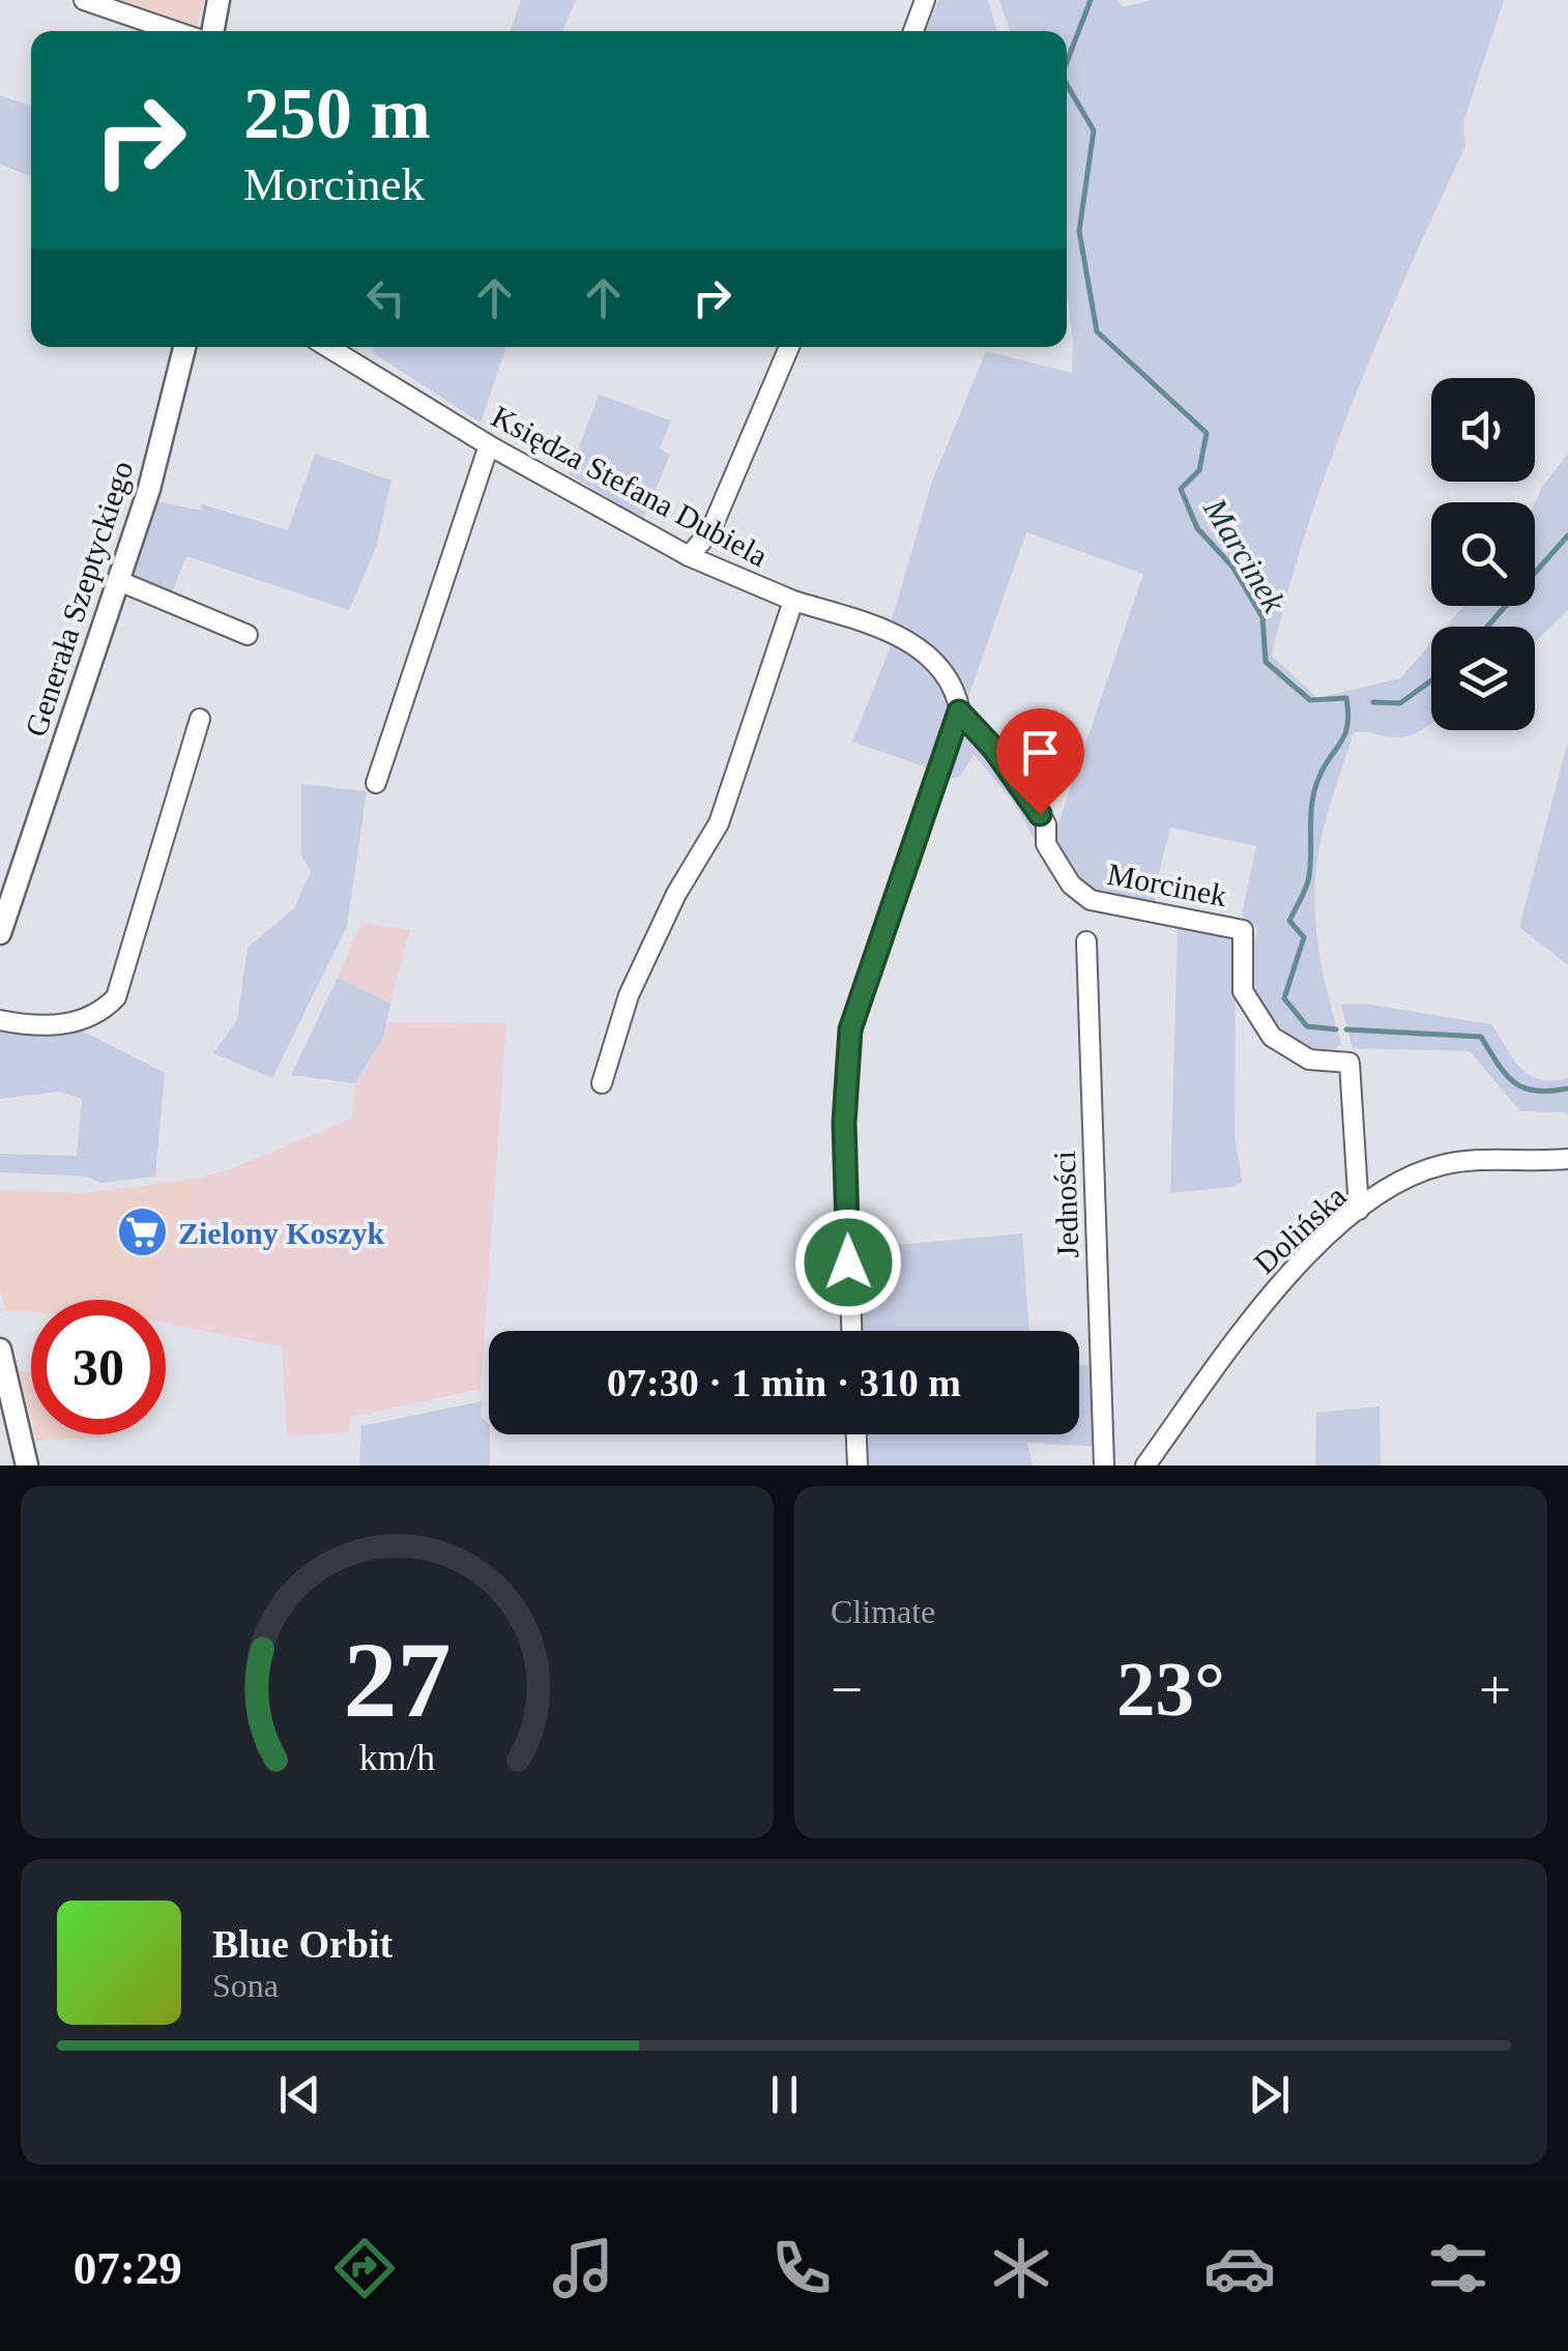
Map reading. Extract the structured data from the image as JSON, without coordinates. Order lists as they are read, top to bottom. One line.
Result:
{"streets":{"main road":["Generała Szeptyckiego"],"street":["Księdza Stefana Dubiela","Morcinek","Jedności","Dolińska"]},"crossings":[["Morcinek","Dolińska"]],"water":["Marcinek"],"places":{"supermarket":["Zielony Koszyk"]},"page":{"turn":["250 m","Morcinek"],"limit":"30","trip":"07:30 · 1 min · 310 m","tile":"Climate","heat":["−","23°","+"],"song":["Blue Orbit","Sona"],"tabs":"07:29","gauge":["27","km/h"]}}
